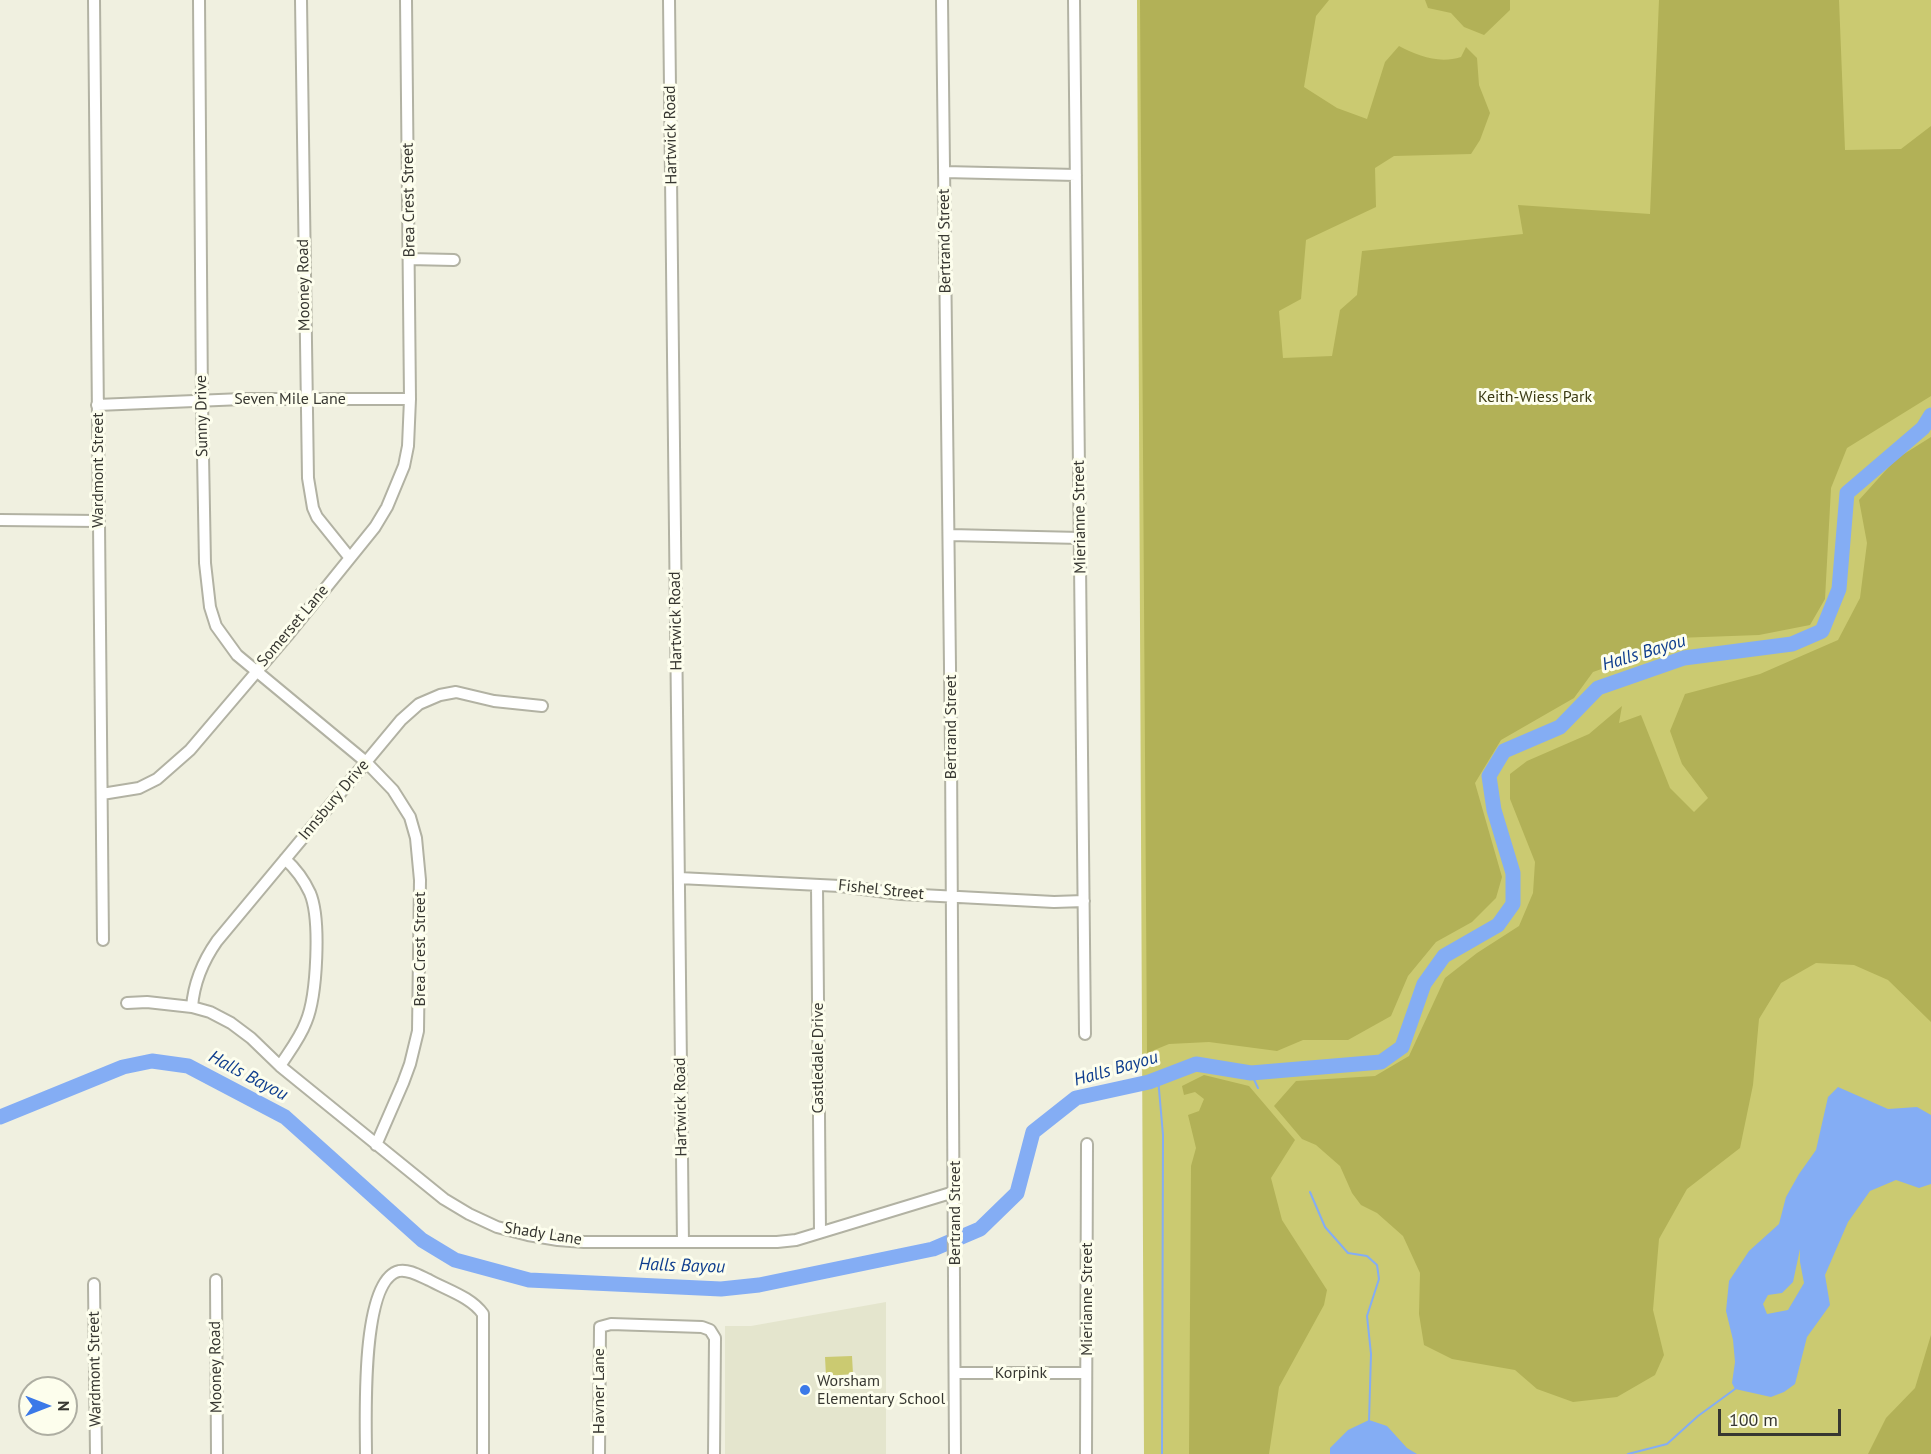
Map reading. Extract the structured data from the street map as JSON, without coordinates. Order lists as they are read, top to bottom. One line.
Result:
{"streets":{"street":["Hartwick Road","Brea Crest Street","Bertrand Street","Mooney Road","Seven Mile Lane","Sunny Drive","Wardmont Street","Mierianne Street","Somerset Lane","Innsbury Drive","Fishel Street","Castledale Drive","Shady Lane","Korpink","Havner Lane"]},"crossings":[["Hartwick Road","Fishel Street"],["Hartwick Road","Shady Lane"],["Brea Crest Street","Seven Mile Lane"],["Brea Crest Street","Sunny Drive"],["Brea Crest Street","Somerset Lane"],["Brea Crest Street","Innsbury Drive"],["Brea Crest Street","Shady Lane"],["Bertrand Street","Fishel Street"],["Bertrand Street","Shady Lane"],["Bertrand Street","Korpink"],["Mooney Road","Seven Mile Lane"],["Mooney Road","Somerset Lane"],["Seven Mile Lane","Sunny Drive"],["Seven Mile Lane","Wardmont Street"],["Seven Mile Lane","Somerset Lane"],["Sunny Drive","Somerset Lane"],["Sunny Drive","Innsbury Drive"],["Wardmont Street","Somerset Lane"],["Mierianne Street","Fishel Street"],["Mierianne Street","Korpink"],["Innsbury Drive","Shady Lane"],["Fishel Street","Castledale Drive"],["Castledale Drive","Shady Lane"]],"water":["Halls Bayou"],"parks":["Keith-Wiess Park"],"places":["Worsham Elementary School"],"scale_bar":"100 m","north":"right"}
